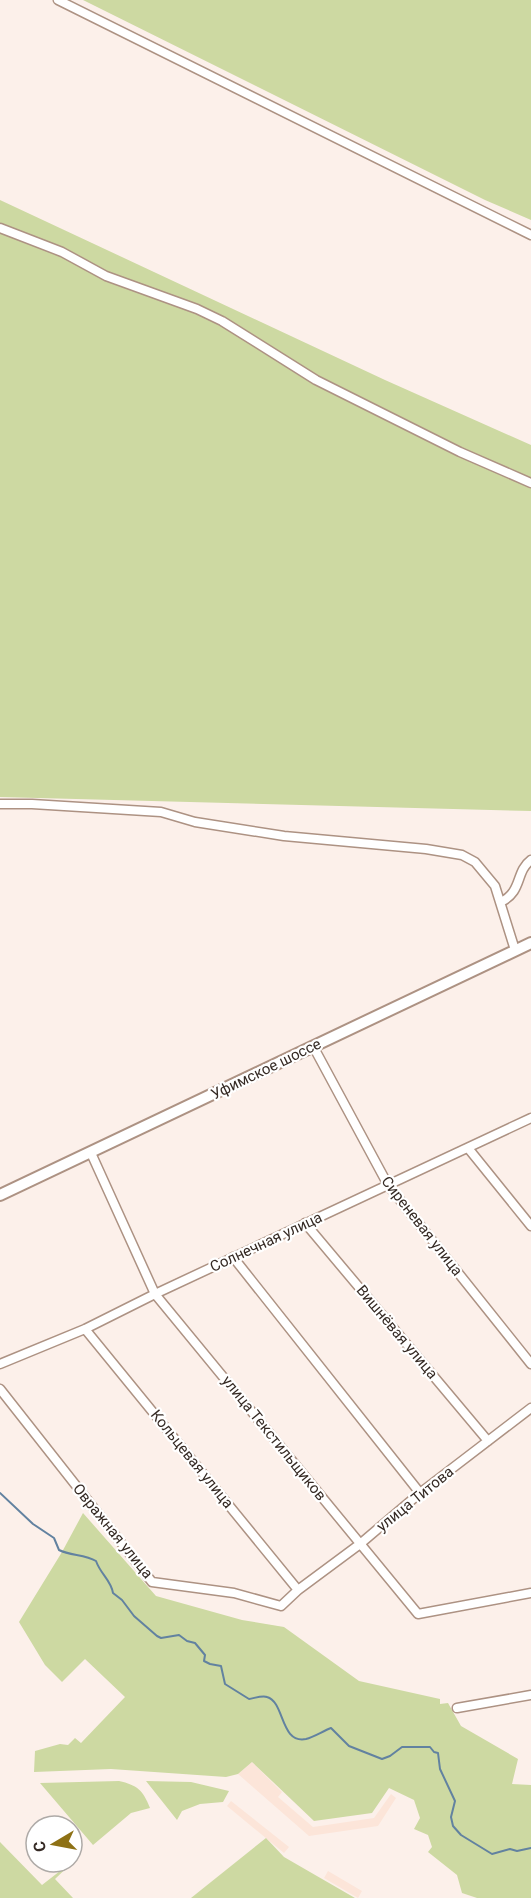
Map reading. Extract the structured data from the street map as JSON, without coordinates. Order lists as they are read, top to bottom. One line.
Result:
{"streets":{"main road":["Уфимское шоссе"],"street":["Сиреневая улица","Солнечная улица","Вишнёвая улица","улица Текстильщиков","Кольцевая улица","улица Титова","Овражная улица"]},"crossings":[["Уфимское шоссе","Сиреневая улица"],["Уфимское шоссе","улица Текстильщиков"],["Сиреневая улица","Солнечная улица"],["Солнечная улица","Вишнёвая улица"],["Солнечная улица","улица Текстильщиков"],["Солнечная улица","Кольцевая улица"],["Вишнёвая улица","улица Титова"],["улица Текстильщиков","улица Титова"],["Кольцевая улица","улица Титова"],["Кольцевая улица","Овражная улица"],["улица Титова","Овражная улица"]],"north":"left"}
